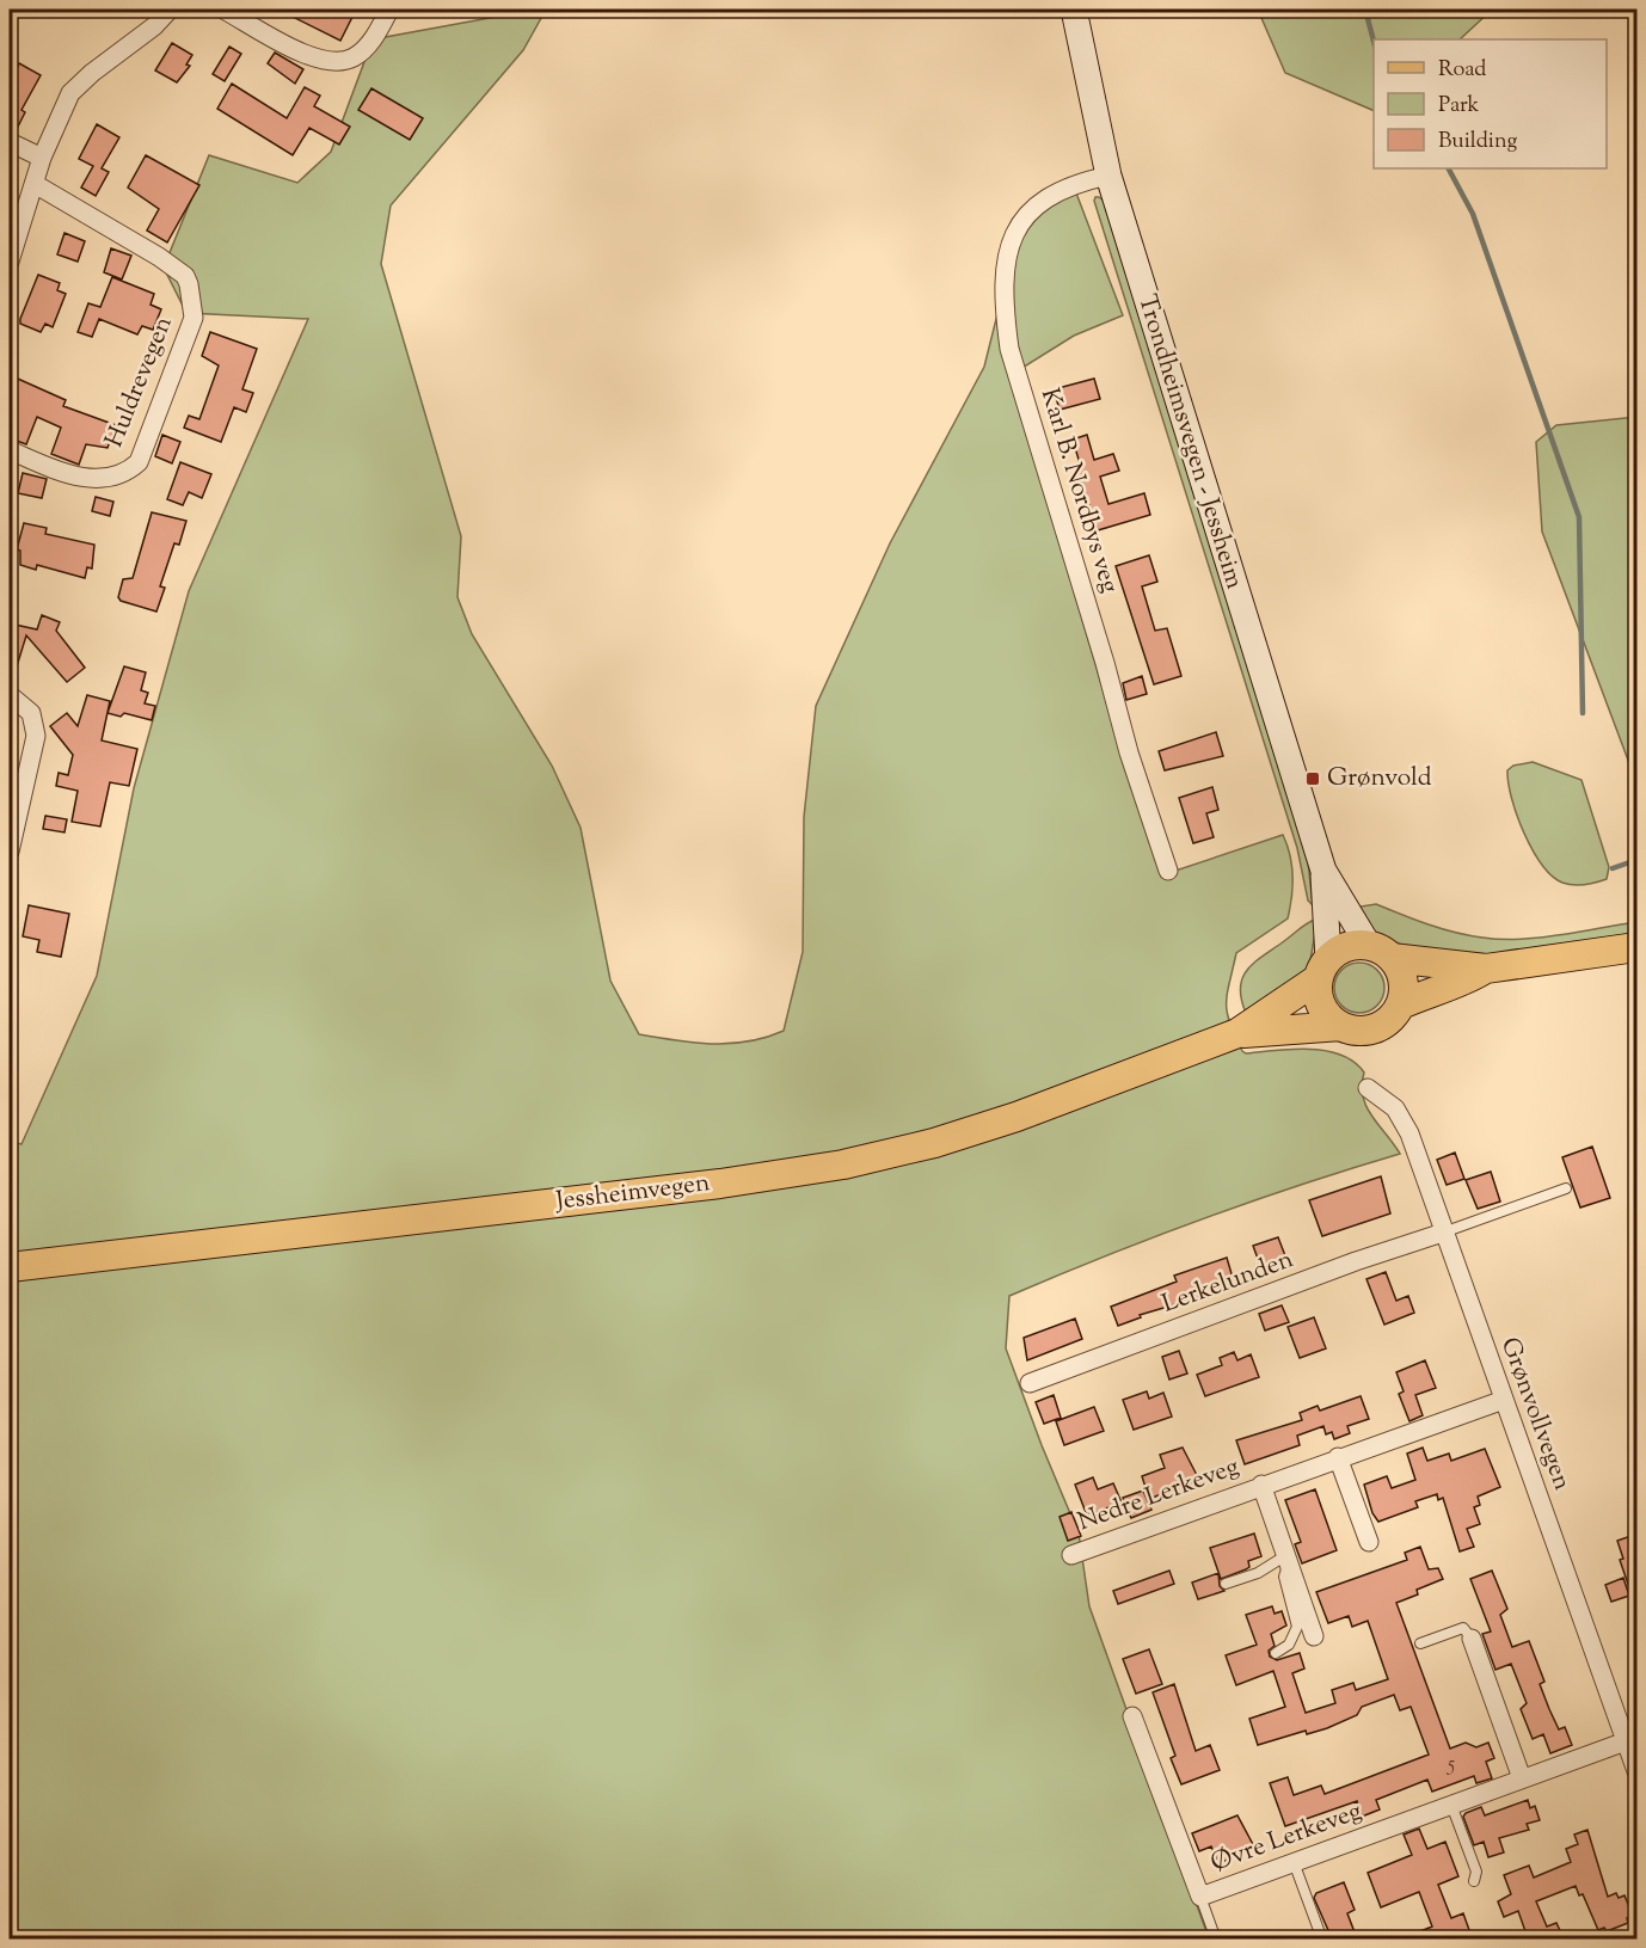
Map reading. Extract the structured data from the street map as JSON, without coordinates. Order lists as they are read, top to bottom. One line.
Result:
{"streets":{"main road":["Trondheimsvegen - Jessheim","Jessheimvegen"],"street":["Huldrevegen","Karl B. Nordbys veg","Lerkelunden","Grønvollvegen","Nedre Lerkeveg","Øvre Lerkeveg"]},"crossings":[["Trondheimsvegen - Jessheim","Karl B. Nordbys veg"],["Trondheimsvegen - Jessheim","Jessheimvegen"],["Lerkelunden","Grønvollvegen"],["Grønvollvegen","Nedre Lerkeveg"],["Grønvollvegen","Øvre Lerkeveg"]],"places":{"transit":["Grønvold"]},"house_numbers":["5"],"legend":["Road","Park","Building"]}
